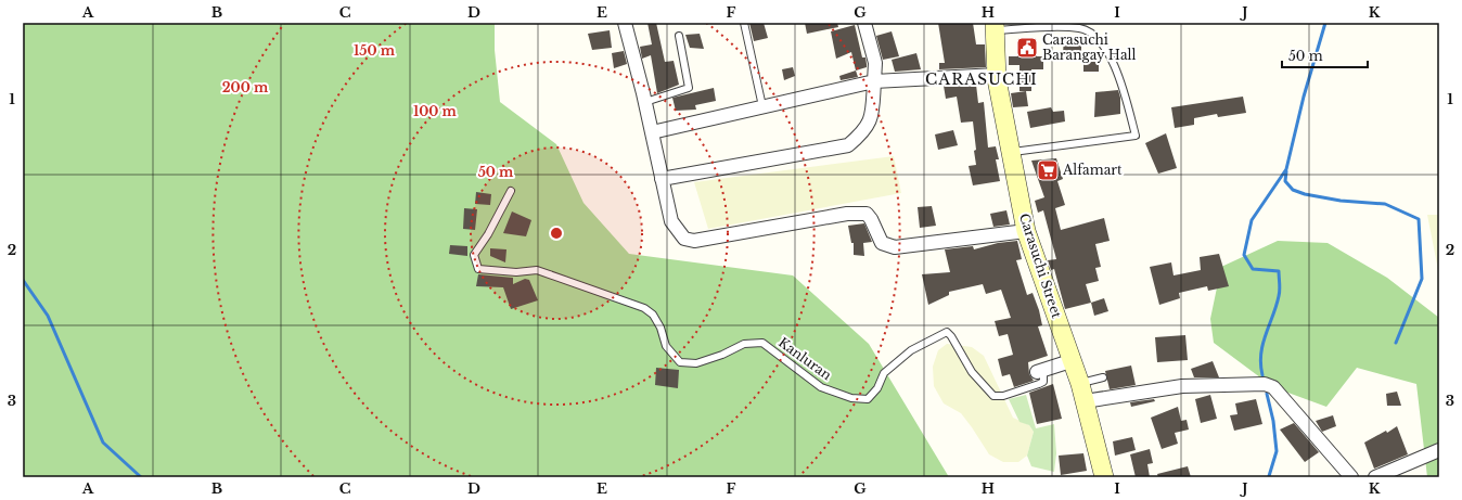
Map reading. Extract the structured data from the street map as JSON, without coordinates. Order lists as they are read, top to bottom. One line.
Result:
{"streets":{"street":["Carasuchi Street"],"lane":["Kanluran"]},"districts":["CARASUCHI"],"places":{"public building":["Carasuchi Barangay Hall"],"supermarket":["Alfamart"]},"scale_bar":"50 m","grid":{"columns":["A","B","C","D","E","F","G","H","I","J","K"],"rows":["1","2","3"]},"rings":["150 m","200 m","100 m","50 m"]}
